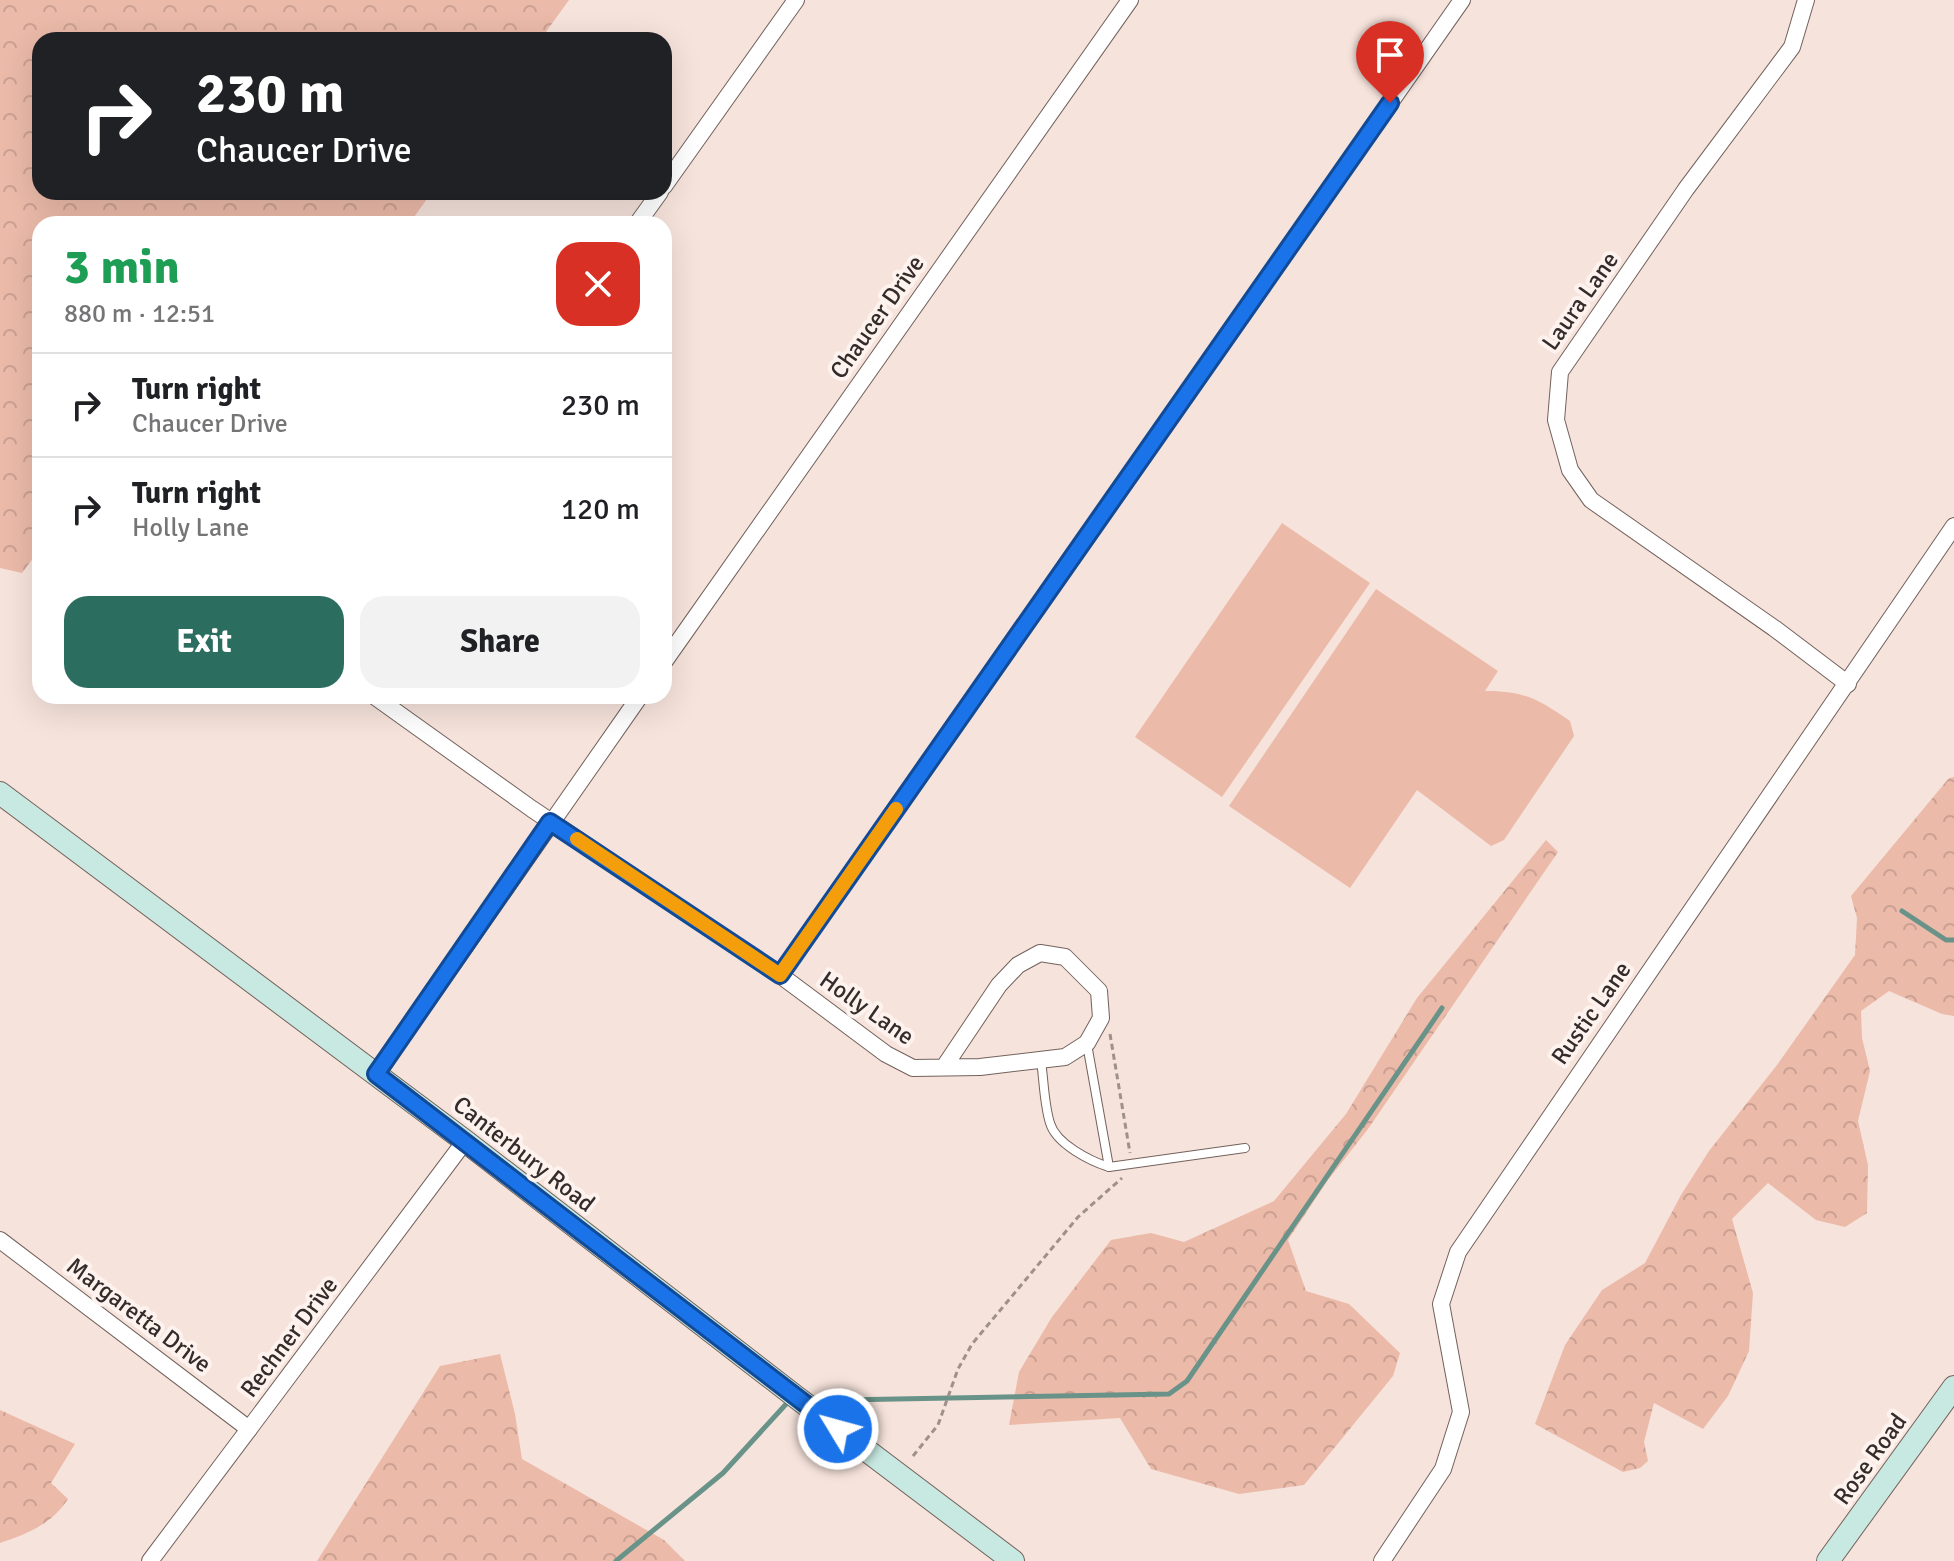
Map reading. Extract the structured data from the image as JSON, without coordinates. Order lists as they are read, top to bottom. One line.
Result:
{"streets":{"street":["Laura Lane","Chaucer Drive","Holly Lane","Rustic Lane","Canterbury Road","Margaretta Drive","Rechner Drive","Rose Road"]},"crossings":[["Laura Lane","Rustic Lane"],["Canterbury Road","Rechner Drive"],["Margaretta Drive","Rechner Drive"]],"page":{"turn":["230 m","Chaucer Drive"],"heading":["3 min","880 m · 12:51"],"list":[{"name":"Turn right","note":"Chaucer Drive","value":"230 m"},{"name":"Turn right","note":"Holly Lane","value":"120 m"}],"buttons":["Exit","Share"]}}
